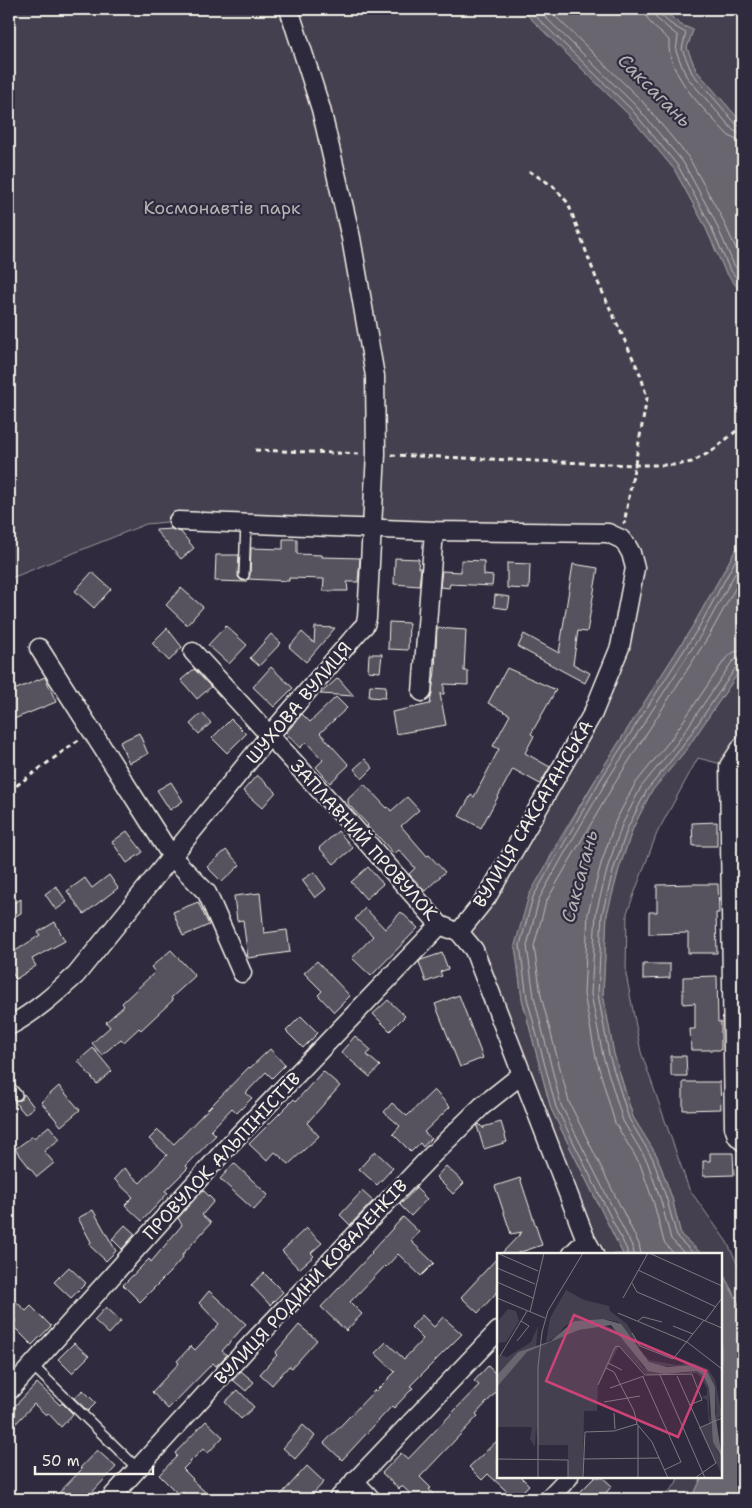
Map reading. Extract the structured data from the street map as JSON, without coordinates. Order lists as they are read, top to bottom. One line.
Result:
{"streets":{"street":["ШУХОВА ВУЛИЦЯ","ВУЛИЦЯ САКСАГАНСЬКА","ЗАПЛАВНИЙ ПРОВУЛОК","ПРОВУЛОК АЛЬПІНІСТІВ","ВУЛИЦЯ РОДИНИ КОВАЛЕНКІВ"]},"crossings":[["ШУХОВА ВУЛИЦЯ","ЗАПЛАВНИЙ ПРОВУЛОК"],["ВУЛИЦЯ САКСАГАНСЬКА","ЗАПЛАВНИЙ ПРОВУЛОК"],["ЗАПЛАВНИЙ ПРОВУЛОК","ПРОВУЛОК АЛЬПІНІСТІВ"]],"water":["Саксагань"],"parks":["Космонавтів парк"],"scale_bar":"50 m"}
